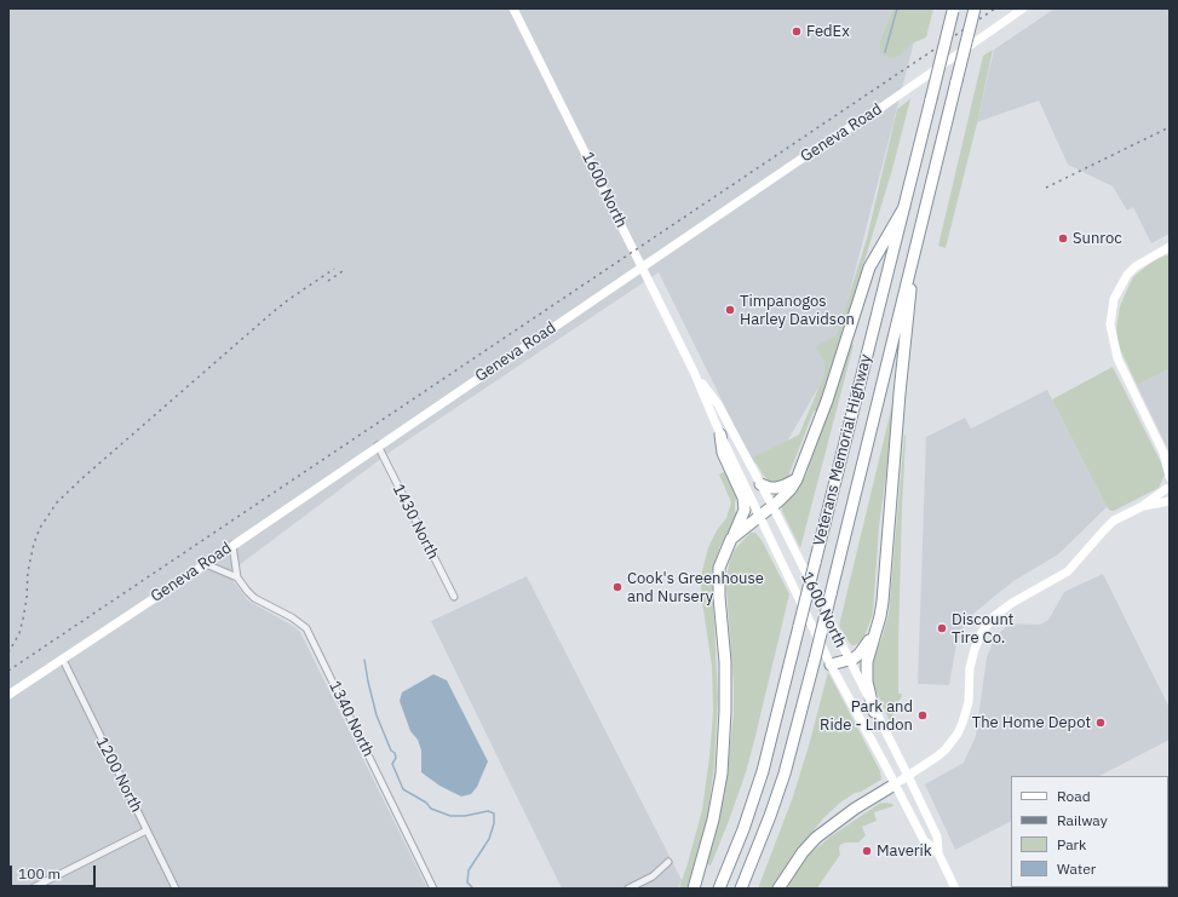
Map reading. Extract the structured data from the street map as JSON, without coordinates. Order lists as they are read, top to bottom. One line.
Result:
{"streets":{"highway":["Veterans Memorial Highway"],"main road":["Geneva Road","1600 North"],"street":["1430 North","1340 North","1200 North"]},"crossings":[["Geneva Road","1600 North"],["Geneva Road","1430 North"],["Geneva Road","1200 North"]],"places":["FedEx","Sunroc","Timpanogos Harley Davidson","Cook's Greenhouse and Nursery","Discount Tire Co.","Park and Ride - Lindon","The Home Depot","Maverik"],"legend":["Road","Railway","Park","Water"],"scale_bar":"100 m"}
